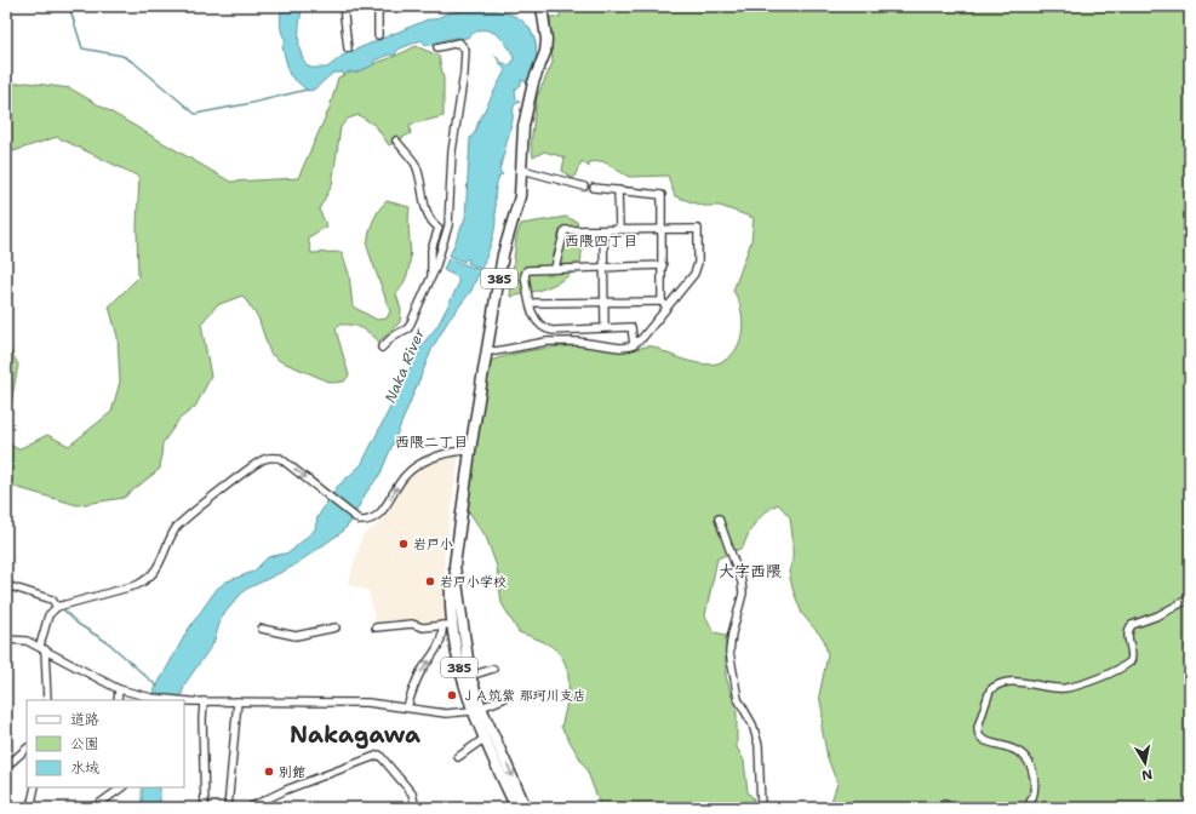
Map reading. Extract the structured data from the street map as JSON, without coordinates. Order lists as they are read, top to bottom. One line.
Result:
{"streets":{"highway":["385"]},"districts":["西隈四丁目","西隈二丁目","大字西隈","Nakagawa"],"water":["Naka River"],"places":["岩戸小","岩戸小学校","ＪＡ筑紫 那珂川支店","別館"],"legend":["道路","公園","水域"],"north":"bottom"}
